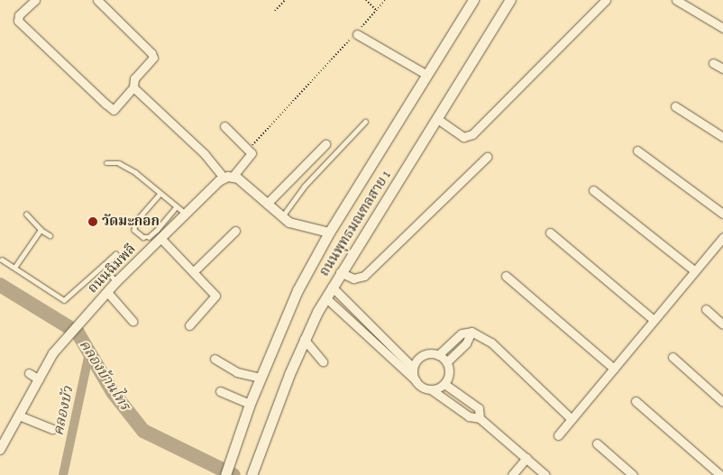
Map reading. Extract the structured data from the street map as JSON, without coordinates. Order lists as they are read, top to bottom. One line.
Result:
{"streets":{"main road":["ถนนพุทธมณฑลสาย 1"],"street":["ถนนฉิมพลี"]},"water":["คลองบ้านไทร","คลองบัว"],"places":["วัดมะกอก"]}
